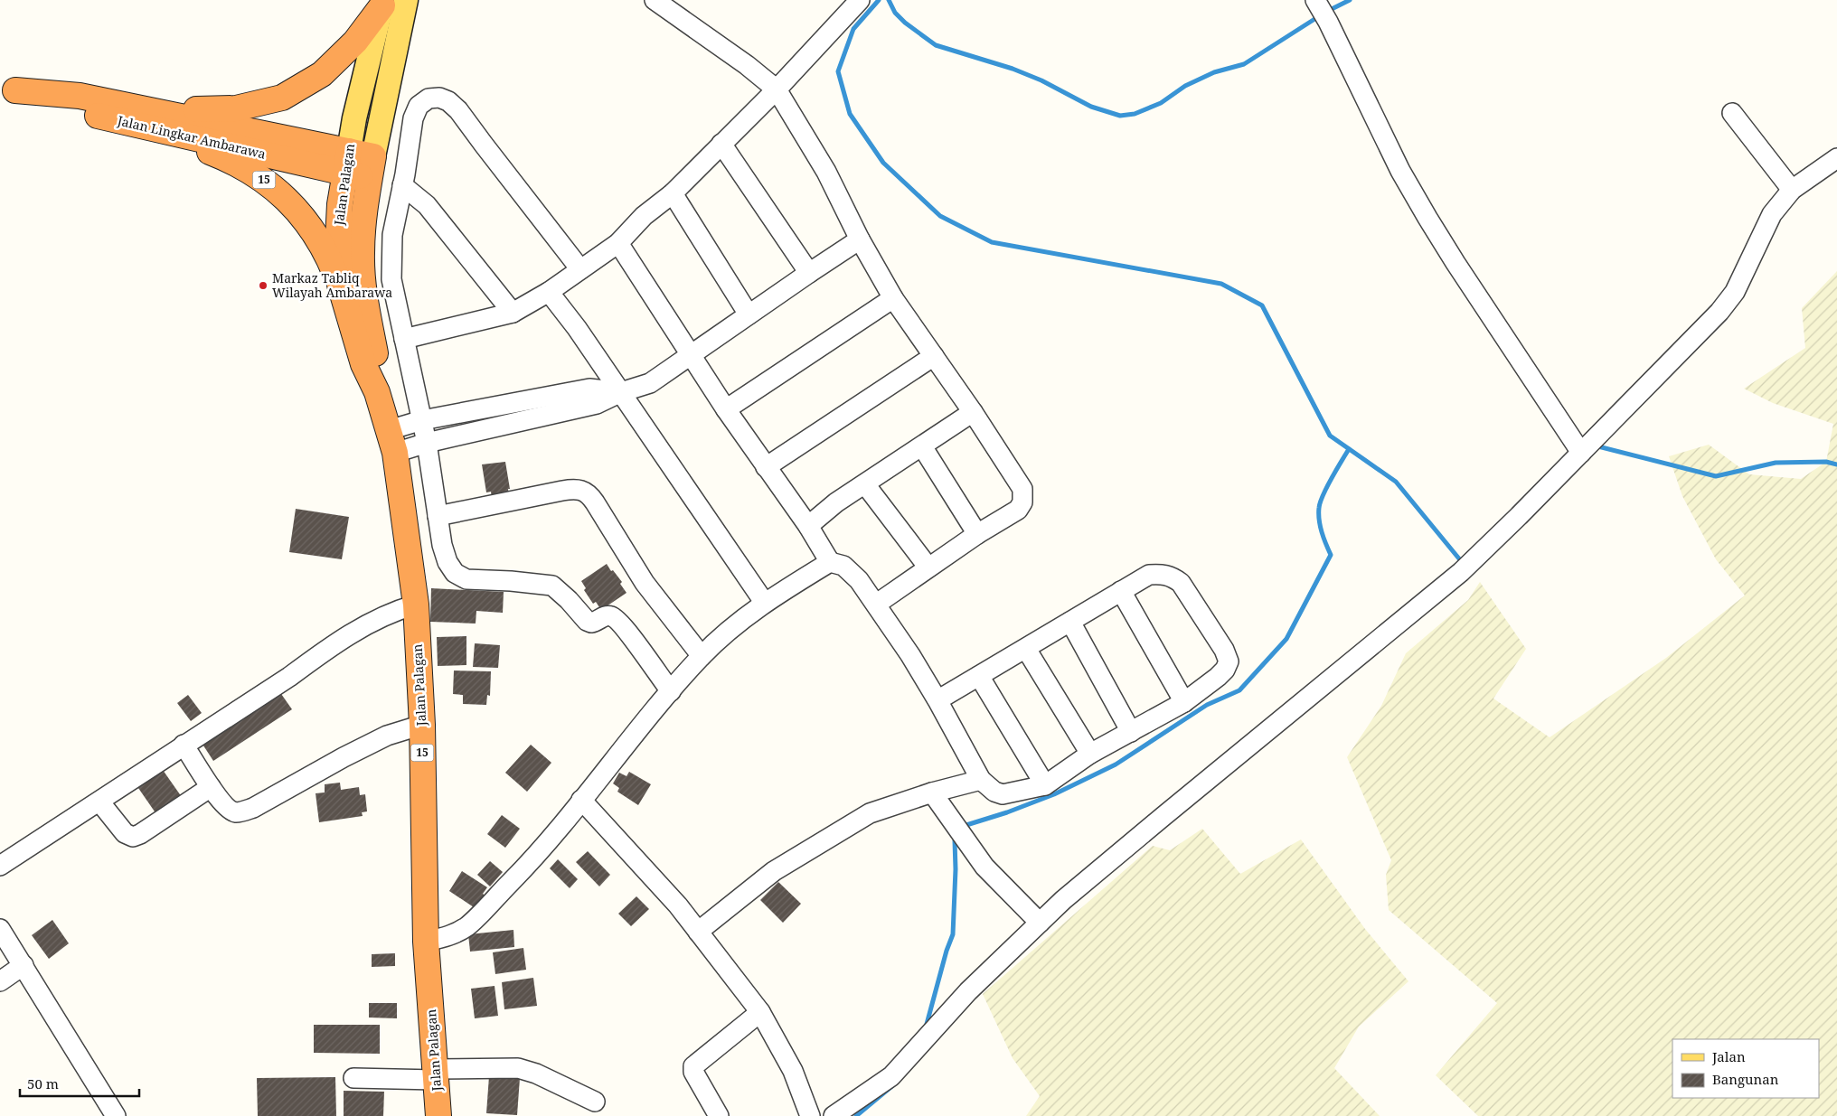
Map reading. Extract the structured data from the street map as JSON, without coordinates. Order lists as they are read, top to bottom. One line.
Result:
{"streets":{"highway":["Jalan Lingkar Ambarawa","15","Jalan Palagan"]},"crossings":[["Jalan Lingkar Ambarawa","15"],["Jalan Lingkar Ambarawa","Jalan Palagan"],["15","Jalan Palagan"]],"places":["Markaz Tabliq Wilayah Ambarawa"],"legend":["Jalan","Bangunan"],"scale_bar":"50 m"}
